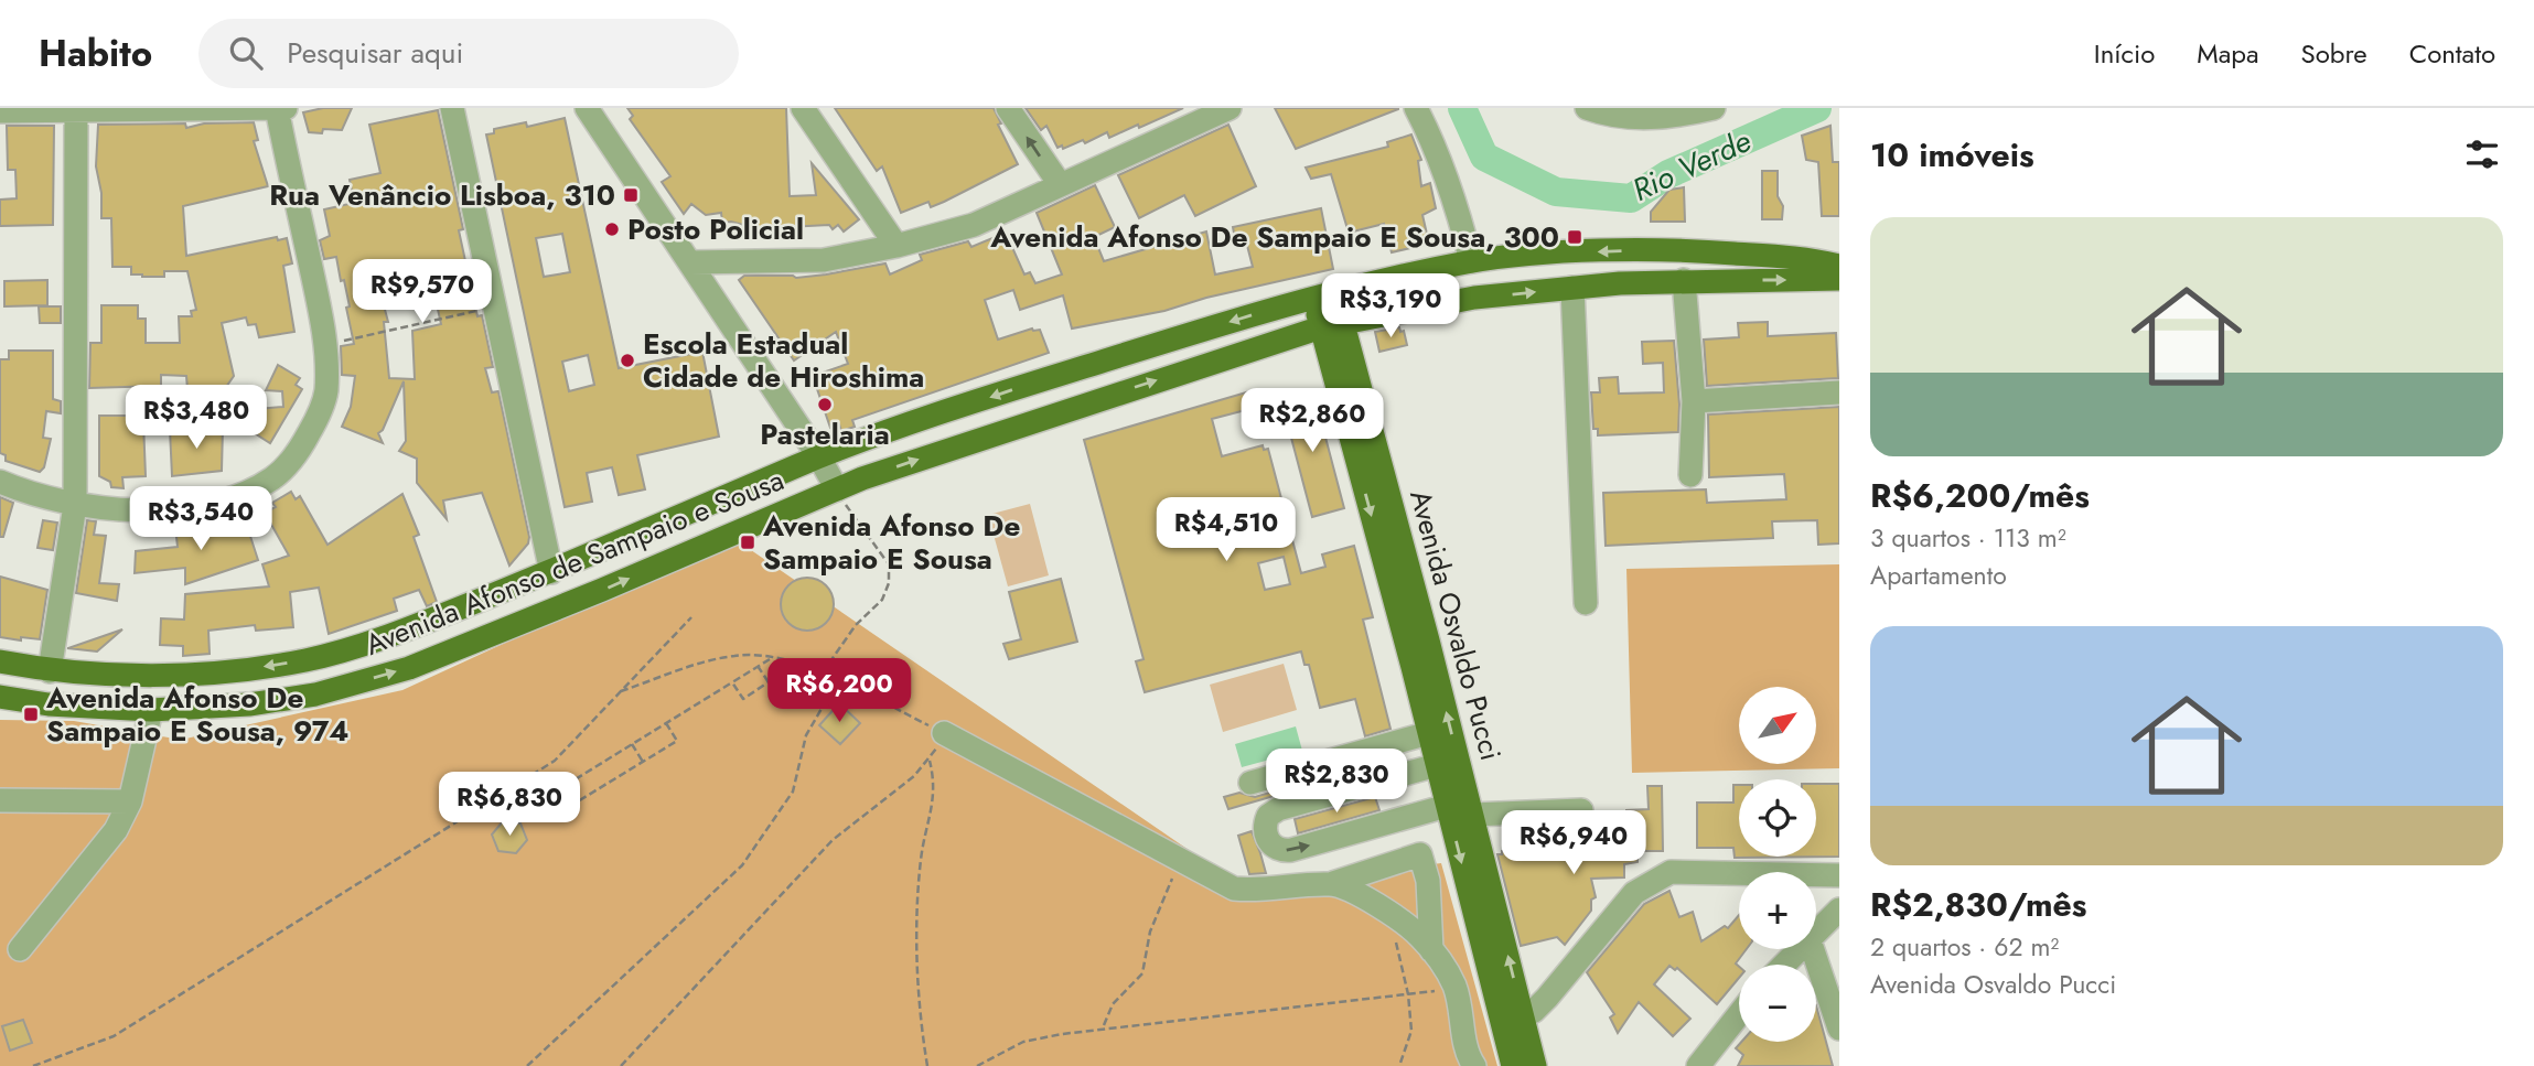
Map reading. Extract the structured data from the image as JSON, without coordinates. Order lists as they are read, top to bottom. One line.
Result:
{"streets":{"main road":["Avenida Afonso de Sampaio e Sousa","Avenida Osvaldo Pucci"]},"crossings":[["Avenida Afonso de Sampaio e Sousa","Avenida Osvaldo Pucci"]],"water":["Rio Verde"],"places":{"transit":["Rua Venâncio Lisboa, 310","Avenida Afonso De Sampaio E Sousa, 300","Avenida Afonso De Sampaio E Sousa","Avenida Afonso De Sampaio E Sousa, 974"],"other":["Posto Policial","Escola Estadual Cidade de Hiroshima","Pastelaria"]},"north":"top right","page":{"header":"Habito","search":"Pesquisar aqui","nav":["Início","Mapa","Sobre","Contato"],"heading":"10 imóveis","list":[{"name":"R$6,200/mês","note":"3 quartos · 113 m² · Apartamento"},{"name":"R$2,830/mês","note":"2 quartos · 62 m² · Avenida Osvaldo Pucci"}],"price":["R$9,570","R$3,190","R$3,480","R$2,860","R$3,540","R$4,510","R$6,200","R$2,830","R$6,830","R$6,940"],"map_buttons":["+","−"]}}
